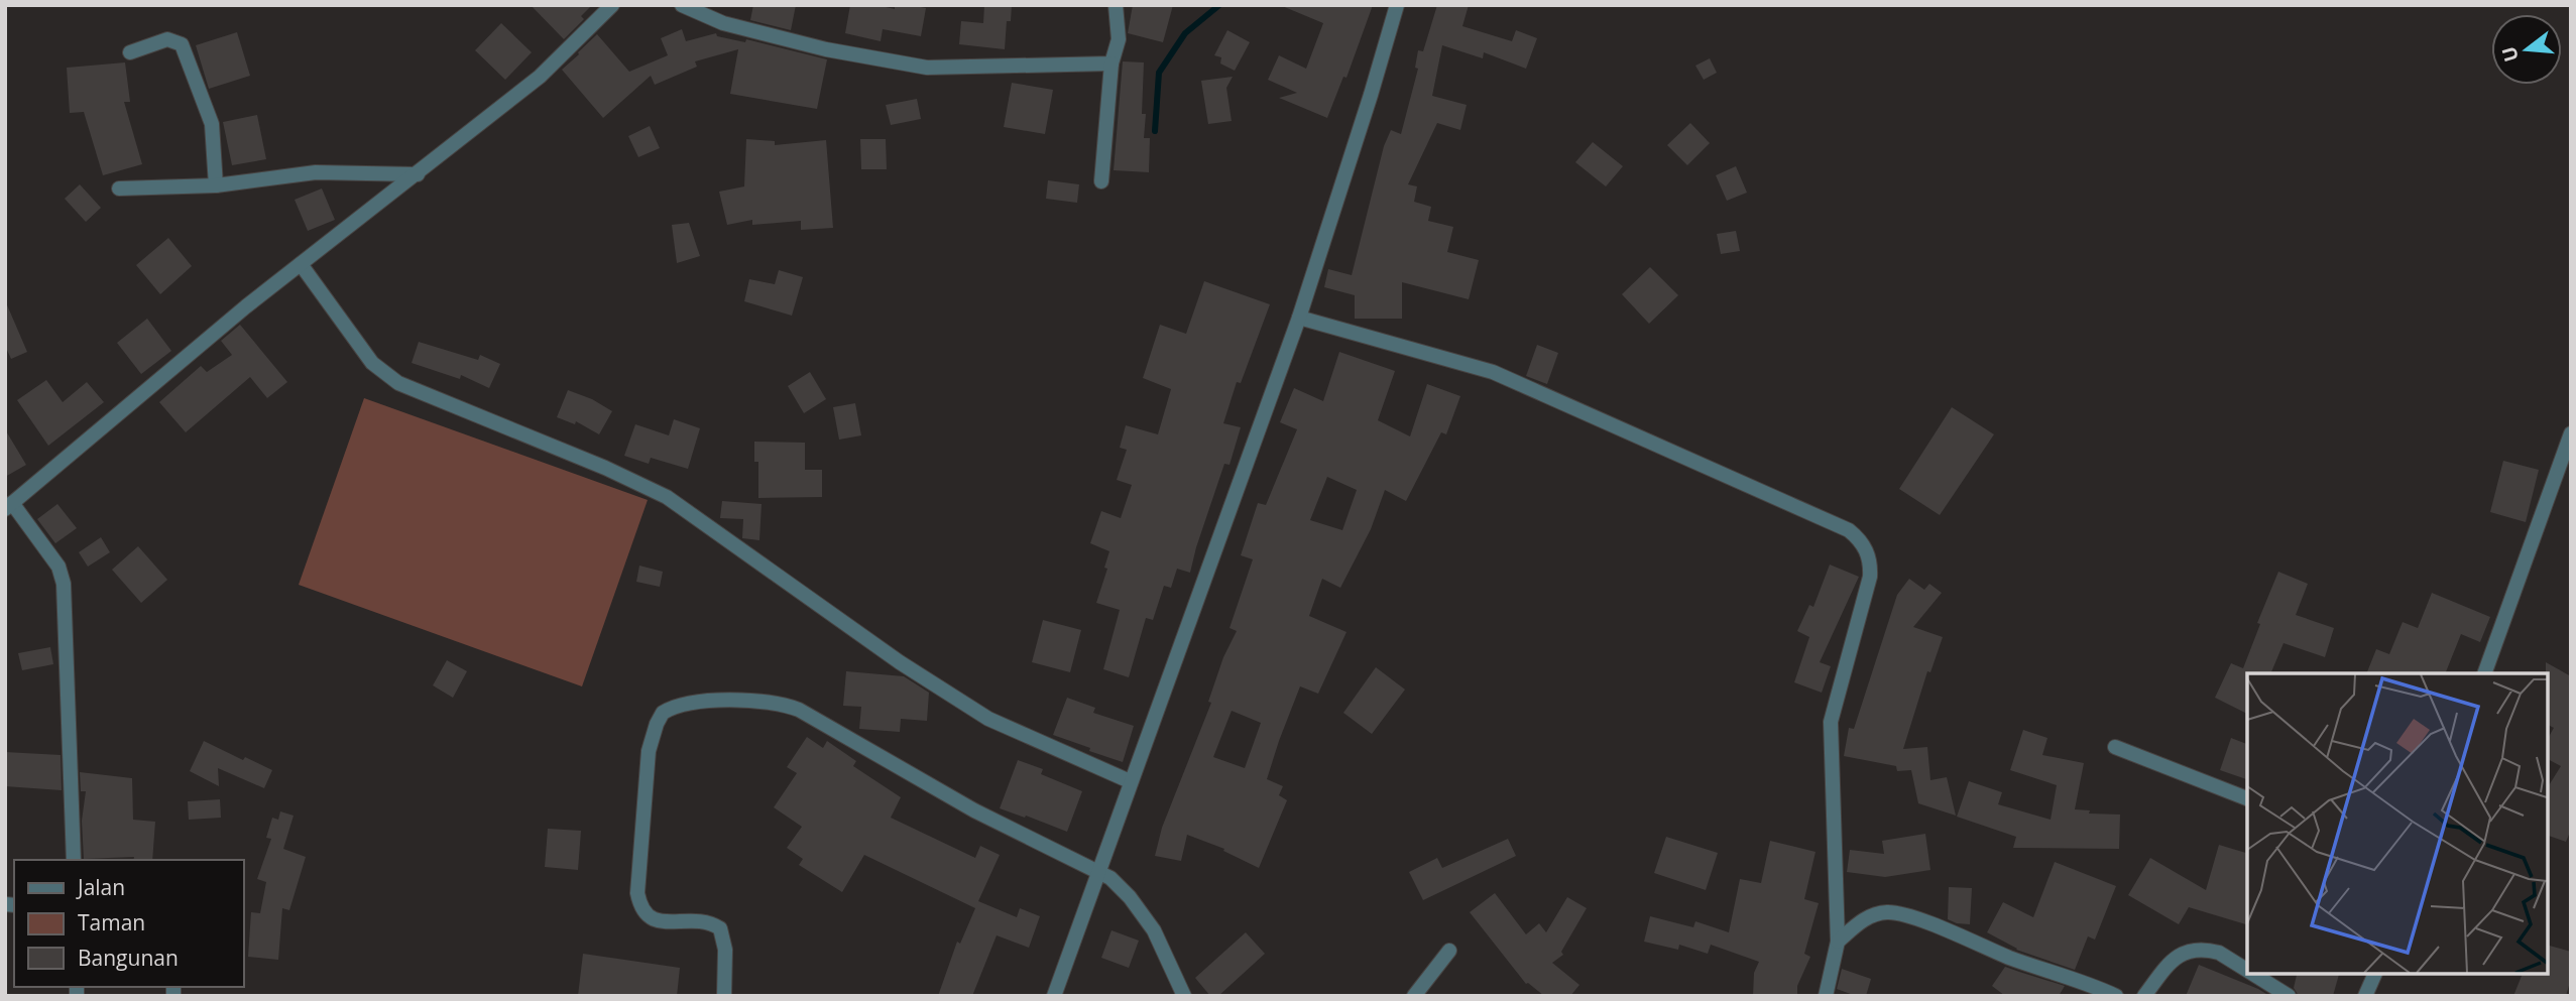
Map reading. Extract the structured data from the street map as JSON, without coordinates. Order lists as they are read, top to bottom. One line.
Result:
{"legend":["Jalan","Taman","Bangunan"],"north":"left"}
